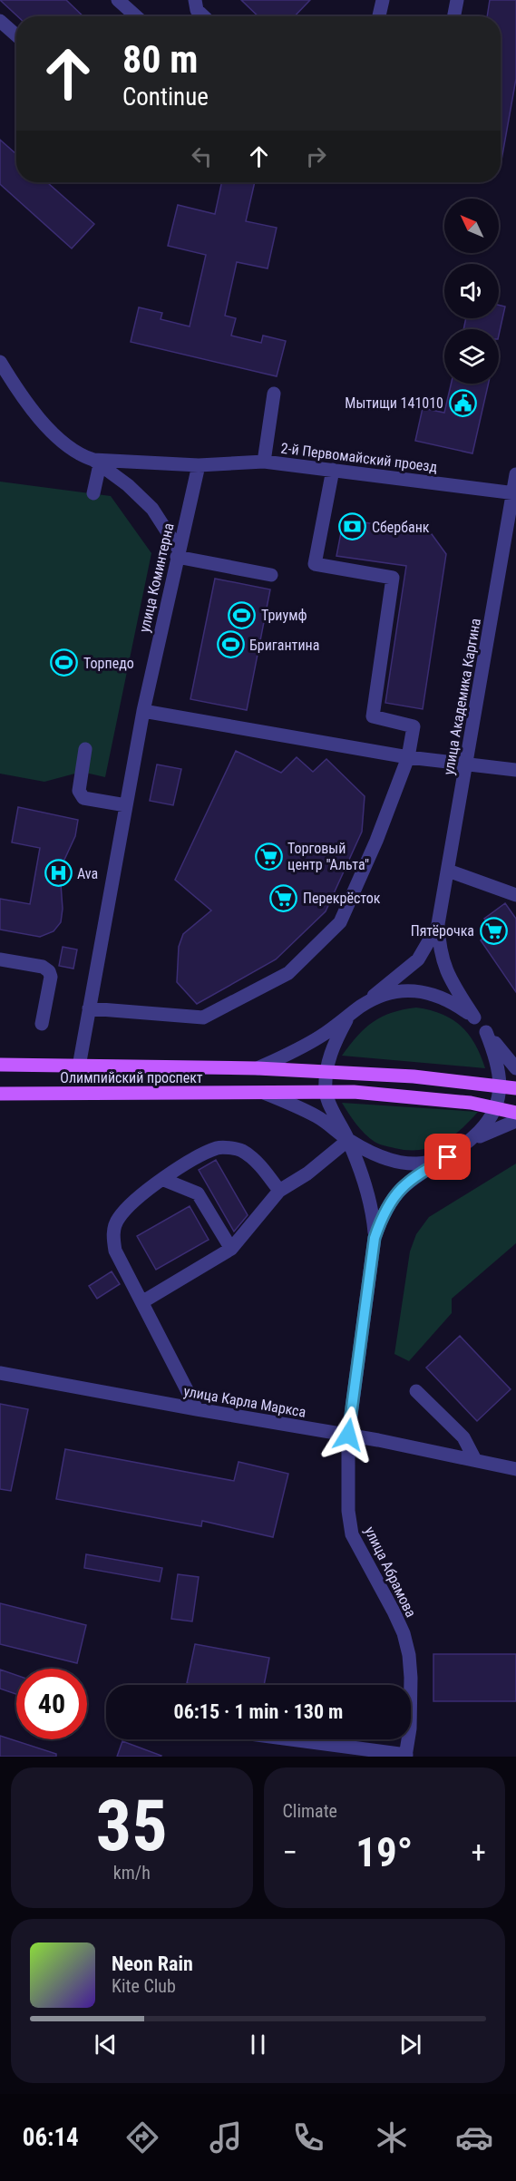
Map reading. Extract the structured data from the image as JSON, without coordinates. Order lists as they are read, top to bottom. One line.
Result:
{"streets":{"main road":["Олимпийский проспект"],"street":["2-й Первомайский проезд","улица Коминтерна","улица Академика Каргина","улица Карла Маркса","улица Абрамова"]},"crossings":[["2-й Первомайский проезд","улица Коминтерна"],["2-й Первомайский проезд","улица Академика Каргина"],["улица Коминтерна","Олимпийский проспект"],["улица Карла Маркса","улица Абрамова"]],"places":{"public building":["Мытищи 141010"],"bank":["Сбербанк"],"sports":["Триумф","Бригантина","Торпедо"],"supermarket":["Торговый центр \"Альта\"","Перекрёсток","Пятёрочка"],"hospital":["Ava"]},"north":"top left","page":{"turn":["80 m","Continue"],"limit":"40","trip":"06:15 · 1 min · 130 m","tile":[["35","km/h"],"Climate"],"heat":["−","19°","+"],"song":["Neon Rain","Kite Club"],"tabs":"06:14"}}
